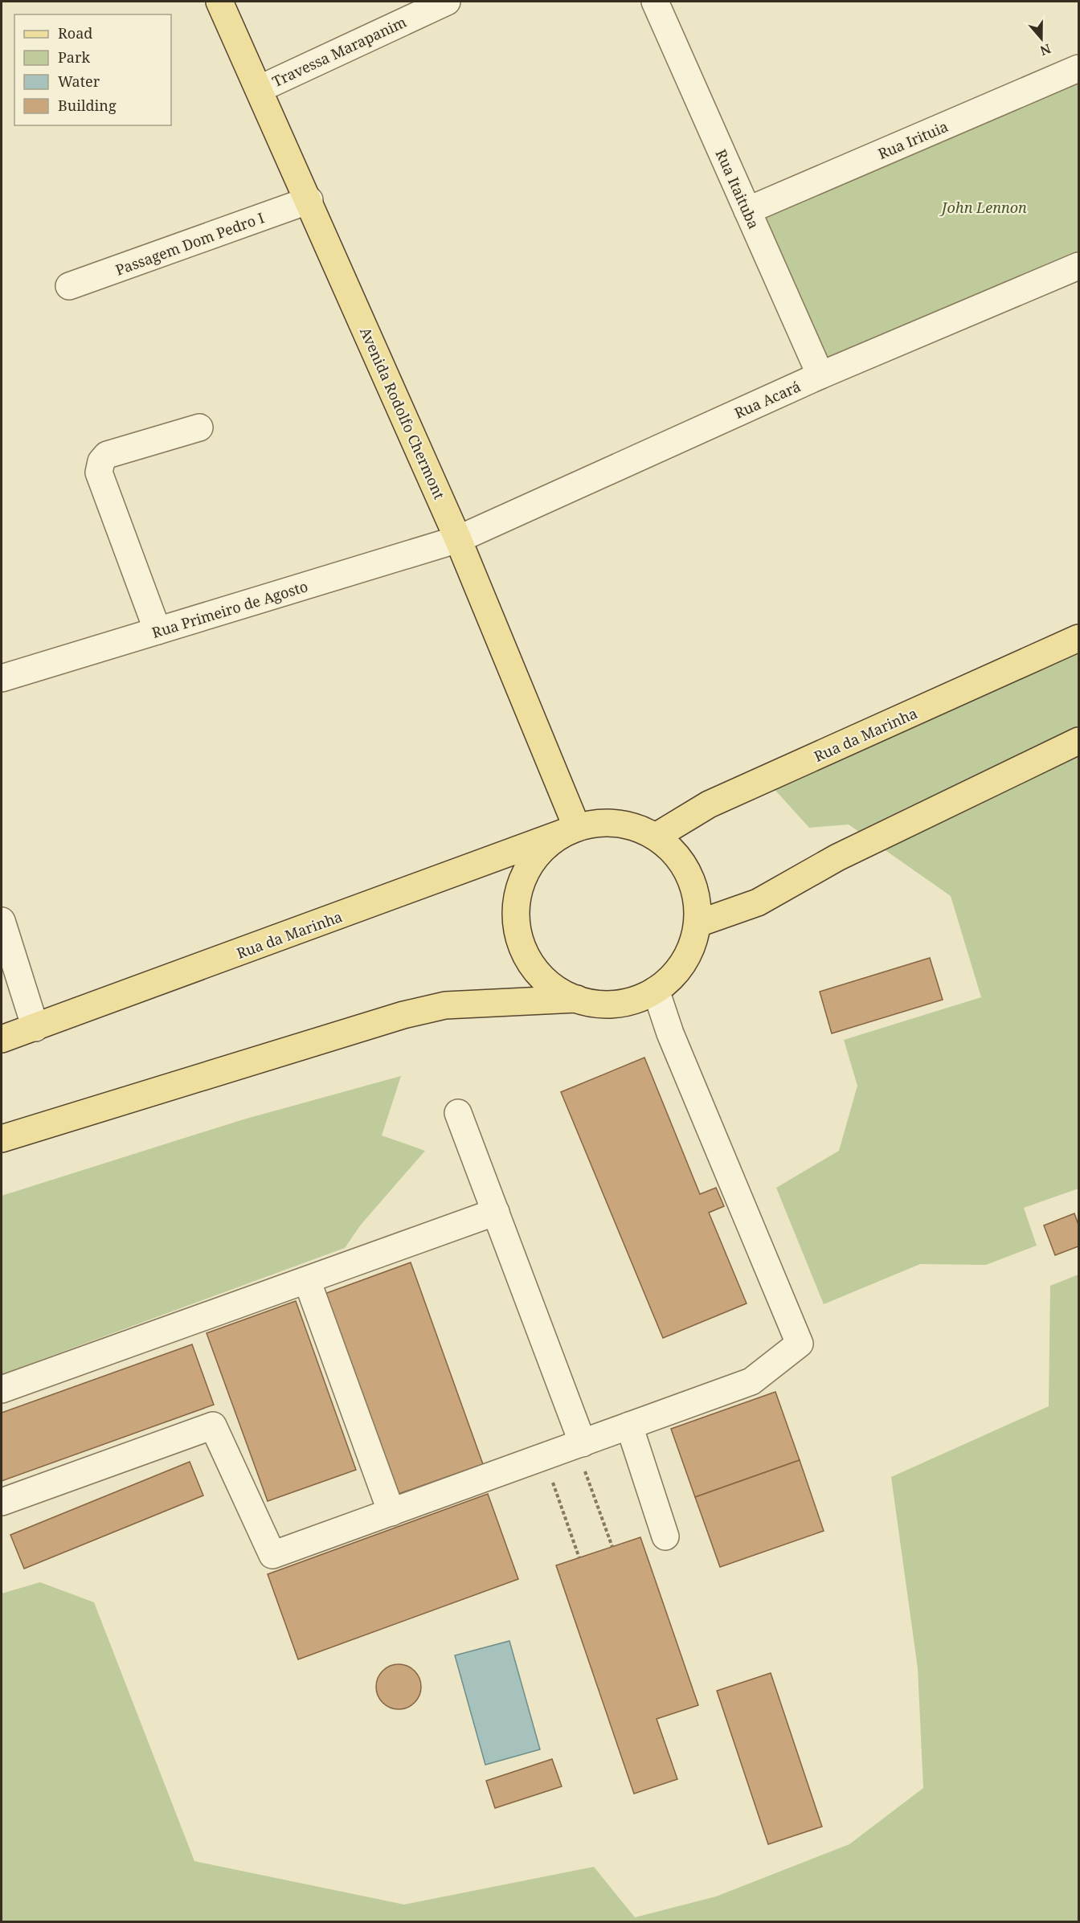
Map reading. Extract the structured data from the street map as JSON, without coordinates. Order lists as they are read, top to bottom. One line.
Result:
{"streets":{"main road":["Avenida Rodolfo Chermont","Rua da Marinha"],"street":["Travessa Marapanim","Rua Irituia","Rua Itaituba","Passagem Dom Pedro I","Rua Acará","Rua Primeiro de Agosto"]},"crossings":[["Travessa Marapanim","Avenida Rodolfo Chermont"],["Rua Irituia","Rua Itaituba"],["Rua Itaituba","Rua Acará"],["Passagem Dom Pedro I","Avenida Rodolfo Chermont"],["Rua Acará","Avenida Rodolfo Chermont"],["Rua Acará","Rua Primeiro de Agosto"],["Avenida Rodolfo Chermont","Rua Primeiro de Agosto"],["Avenida Rodolfo Chermont","Rua da Marinha"]],"parks":["John Lennon"],"legend":["Road","Park","Water","Building"],"north":"bottom"}
